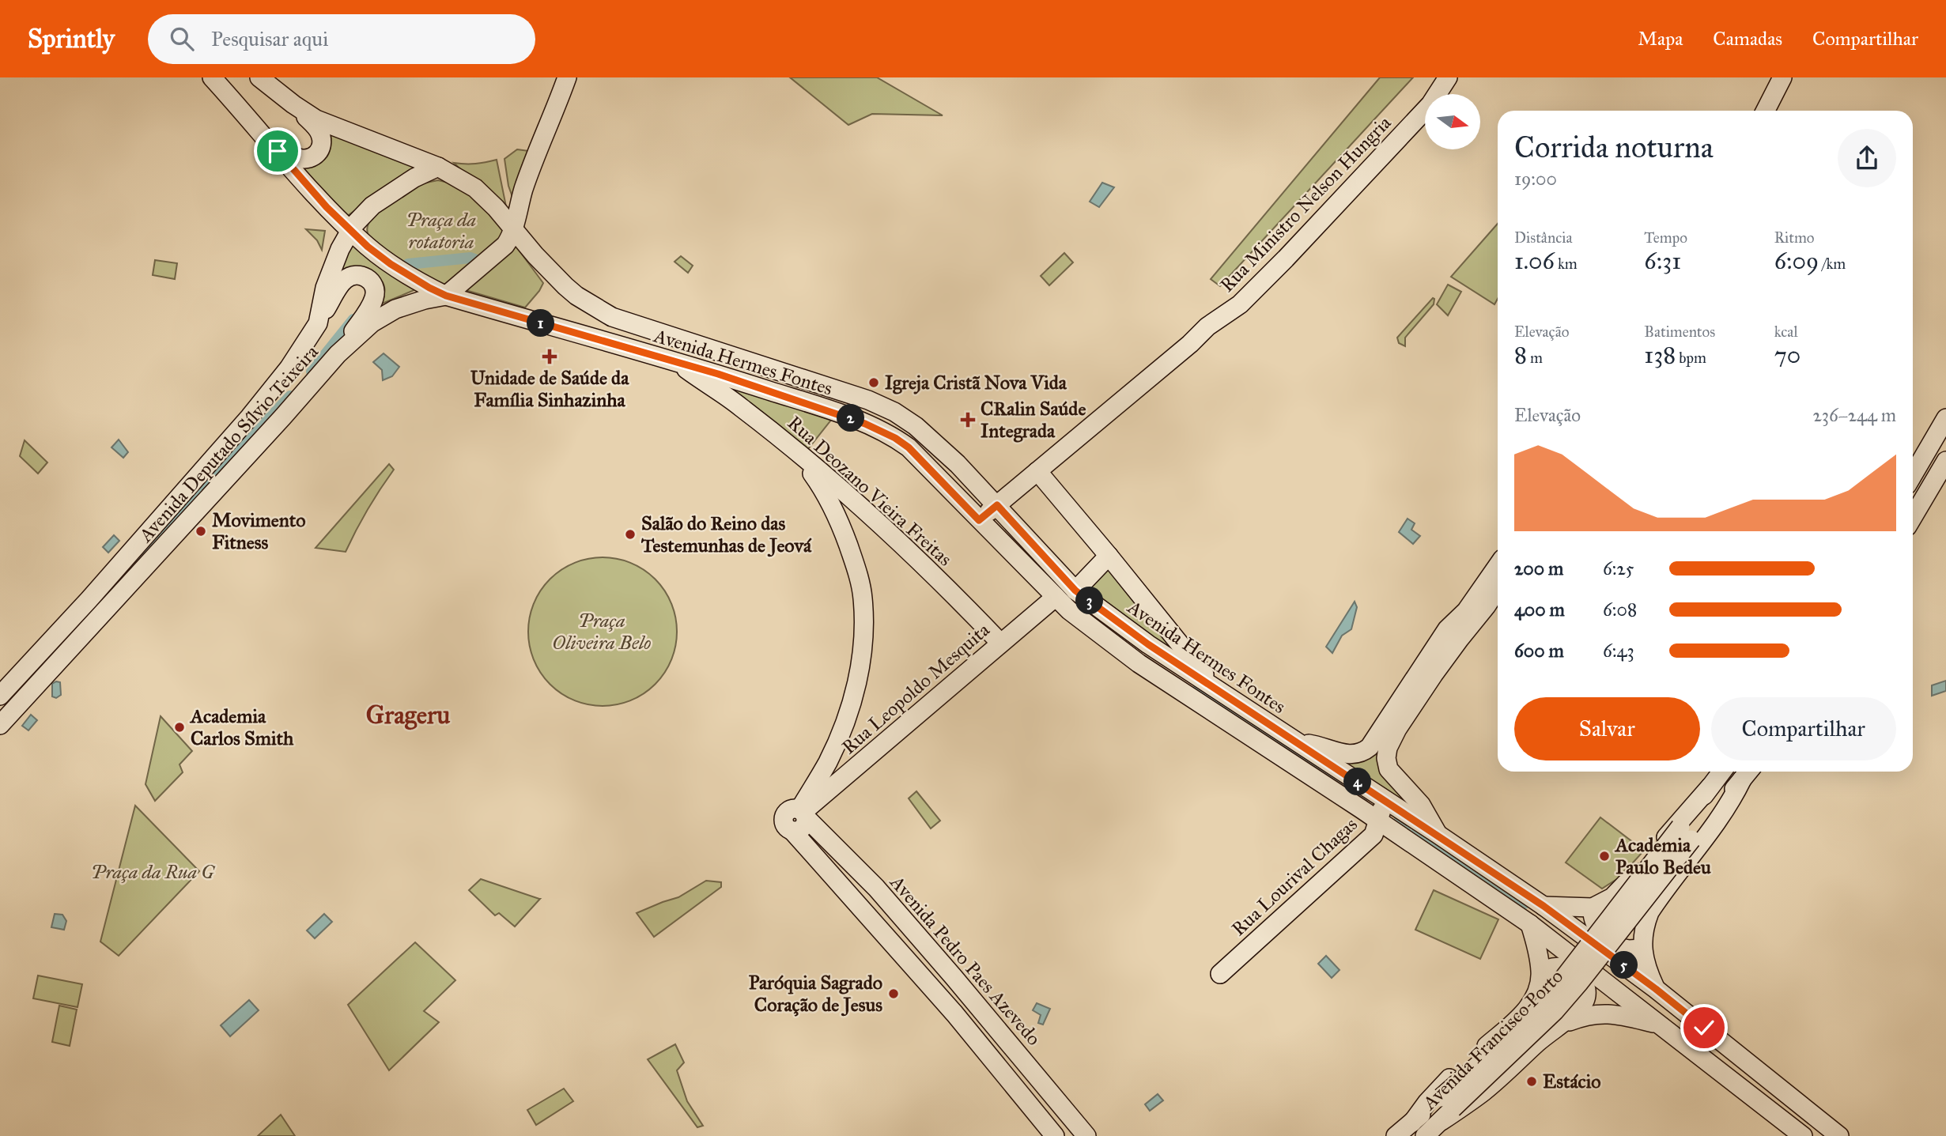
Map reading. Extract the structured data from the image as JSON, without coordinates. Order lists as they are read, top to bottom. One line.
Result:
{"streets":{"main road":["Rua Ministro Nelson Hungria","Avenida Hermes Fontes","Avenida Deputado Sílvio Teixeira","Rua Deozano Vieira Freitas","Rua Leopoldo Mesquita","Rua Lourival Chagas","Avenida Pedro Paes Azevedo","Avenida Francisco Porto"]},"crossings":[["Rua Ministro Nelson Hungria","Avenida Hermes Fontes"],["Avenida Hermes Fontes","Avenida Deputado Sílvio Teixeira"],["Avenida Hermes Fontes","Rua Deozano Vieira Freitas"],["Avenida Hermes Fontes","Rua Leopoldo Mesquita"],["Avenida Hermes Fontes","Rua Lourival Chagas"],["Rua Deozano Vieira Freitas","Rua Leopoldo Mesquita"],["Rua Leopoldo Mesquita","Avenida Pedro Paes Azevedo"]],"districts":["Grageru"],"parks":["Praça da rotatoria","Praça Oliveira Belo","Praça da Rua G"],"places":{"health":["Unidade de Saúde da Família Sinhazinha","CRalin Saúde Integrada"],"other":["Igreja Cristã Nova Vida","Movimento Fitness","Salão do Reino das Testemunhas de Jeová","Academia Carlos Smith","Academia Paulo Bedeu","Paróquia Sagrado Coração de Jesus","Estácio"]},"north":"right","page":{"header":"Sprintly","search":"Pesquisar aqui","nav":["Mapa","Camadas","Compartilhar"],"heading":["Corrida noturna","19:00"],"stats":[["Distância","1.06 km"],["Tempo","6:31"],["Ritmo","6:09 /km"],["Elevação","8 m"],["Batimentos","138 bpm"],["kcal","70"]],"pins":["1","2","3","4","5"],"chart":["Elevação","236–244 m"],"list":[{"name":"200 m","note":"6:25"},{"name":"400 m","note":"6:08"},{"name":"600 m","note":"6:43"}],"buttons":["Salvar","Compartilhar"]}}
